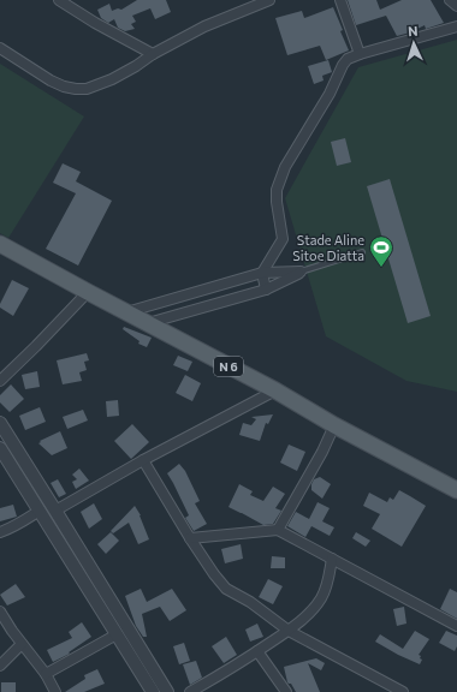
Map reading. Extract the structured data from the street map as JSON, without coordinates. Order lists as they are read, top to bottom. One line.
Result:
{"streets":{"main road":["N 6"]},"places":{"sports":["Stade Aline Sitoe Diatta"]},"north":"top"}
